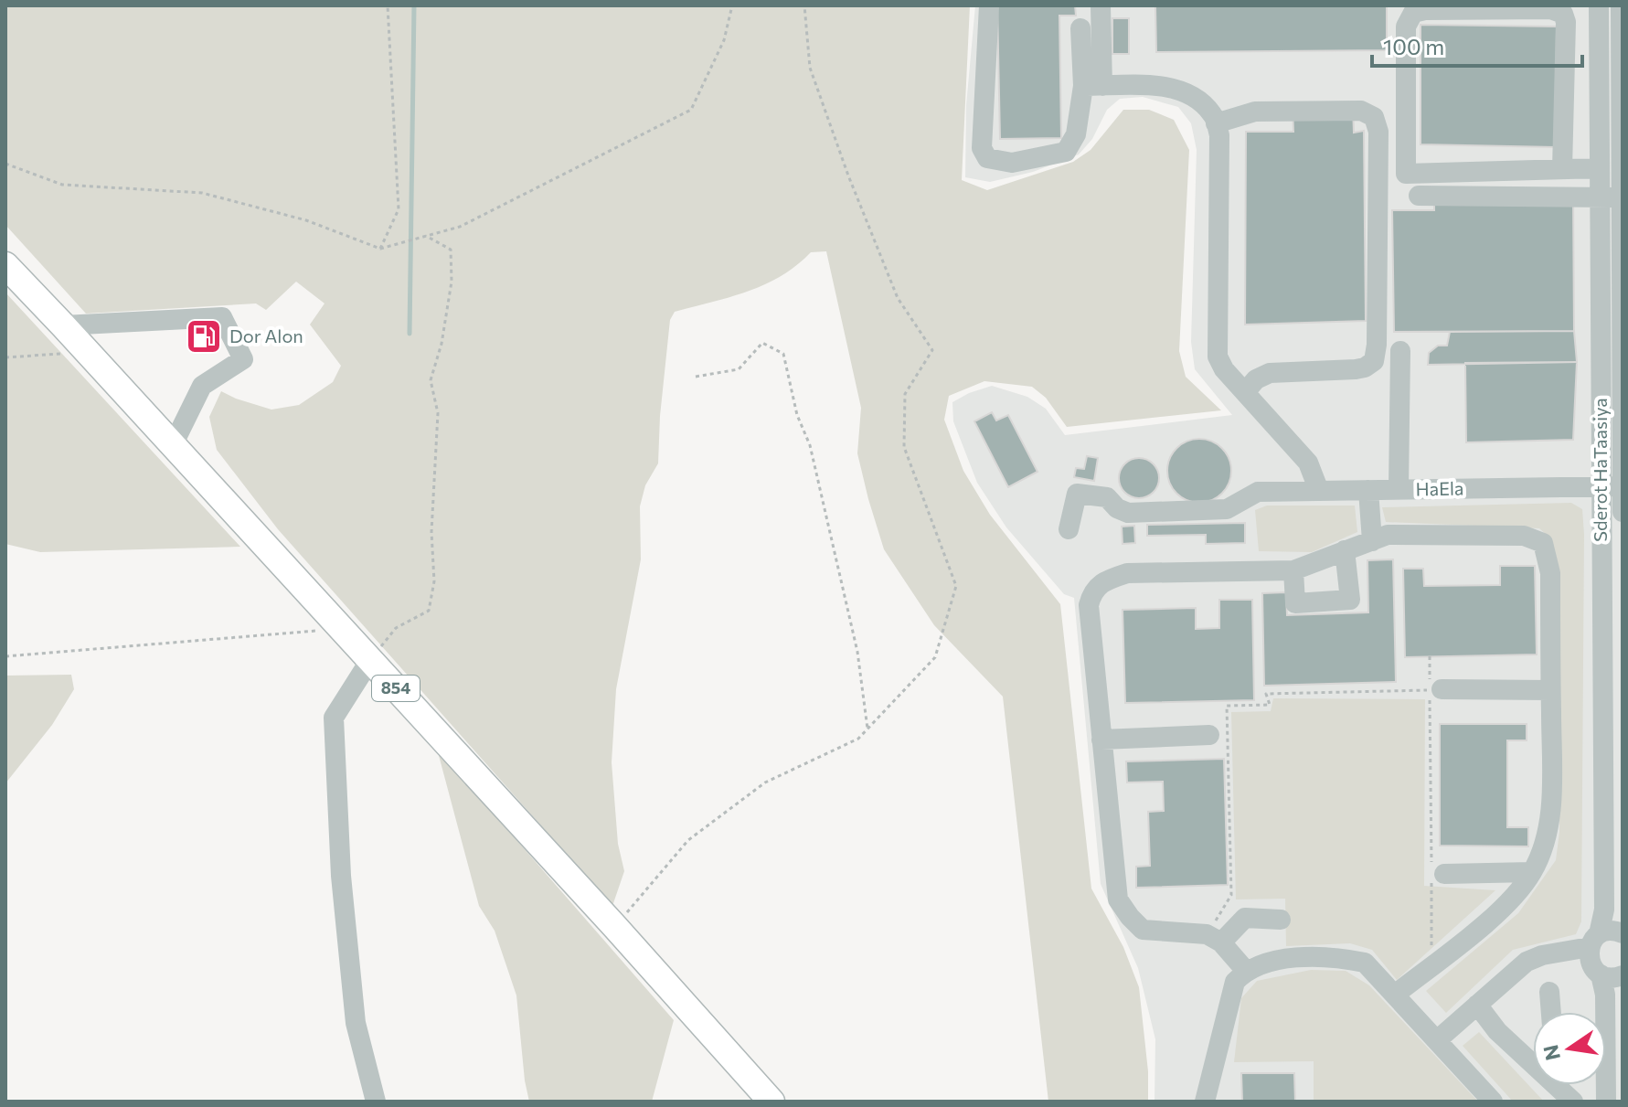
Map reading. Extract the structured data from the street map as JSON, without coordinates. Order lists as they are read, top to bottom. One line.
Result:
{"streets":{"main road":["854"],"street":["Sderot HaTaasiya","HaEla"]},"crossings":[["Sderot HaTaasiya","HaEla"]],"places":{"fuel station":["Dor Alon"]},"scale_bar":"100 m","north":"left"}
